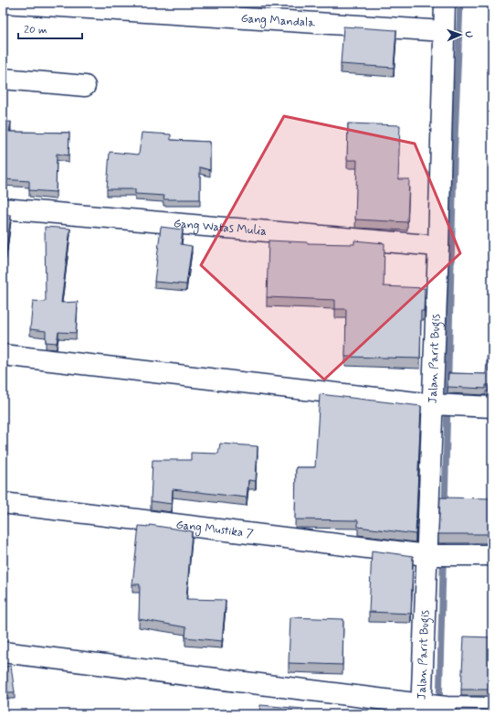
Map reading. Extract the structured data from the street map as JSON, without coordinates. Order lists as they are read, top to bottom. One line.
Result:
{"streets":{"street":["Gang Mandala","Gang Watas Mulia","Jalan Parit Bugis","Gang Mustika 7"]},"crossings":[["Gang Mandala","Jalan Parit Bugis"],["Gang Watas Mulia","Jalan Parit Bugis"],["Jalan Parit Bugis","Gang Mustika 7"]],"scale_bar":"20 m","north":"right"}
